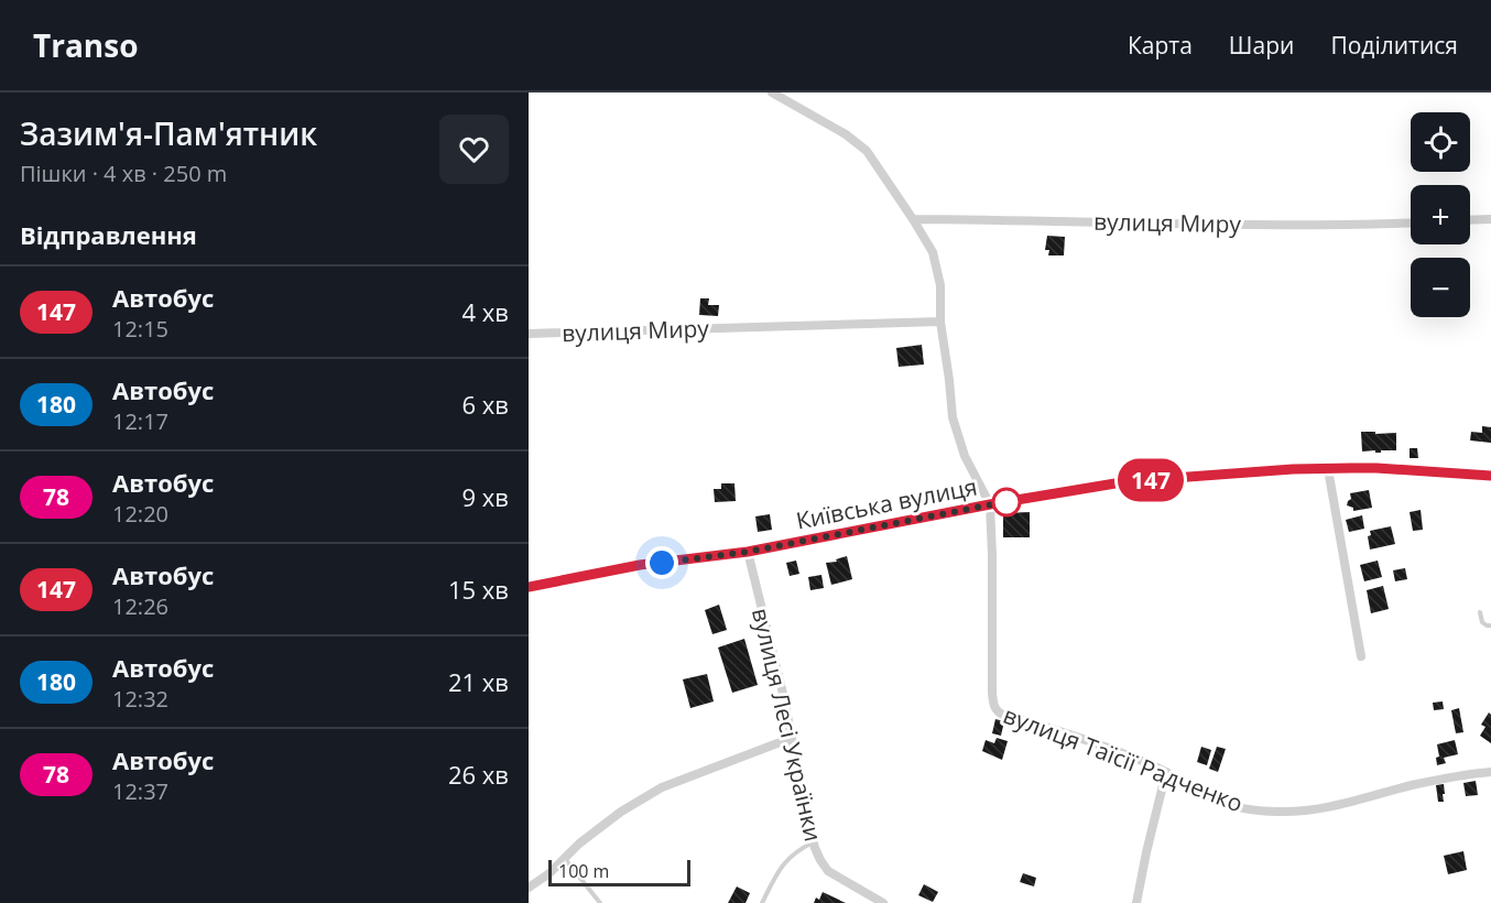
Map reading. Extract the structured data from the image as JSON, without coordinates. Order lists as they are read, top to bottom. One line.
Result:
{"streets":{"street":["вулиця Миру","Київська вулиця","вулиця Лесі Українки","вулиця Таїсії Радченко"]},"crossings":[["Київська вулиця","вулиця Лесі Українки"],["Київська вулиця","вулиця Таїсії Радченко"]],"lines":["bus line 147"],"scale_bar":"100 m","page":{"header":"Transo","nav":["Карта","Шари","Поділитися"],"heading":[["Зазим'я-Пам'ятник","Пішки · 4 хв · 250 m"],"Відправлення"],"on_map":"147","map_buttons":["+","−"],"list":[{"mark":"147","name":"Автобус","note":"12:15","value":"4 хв"},{"mark":"180","name":"Автобус","note":"12:17","value":"6 хв"},{"mark":"78","name":"Автобус","note":"12:20","value":"9 хв"},{"mark":"147","name":"Автобус","note":"12:26","value":"15 хв"},{"mark":"180","name":"Автобус","note":"12:32","value":"21 хв"},{"mark":"78","name":"Автобус","note":"12:37","value":"26 хв"}],"scale":"100 m"}}
